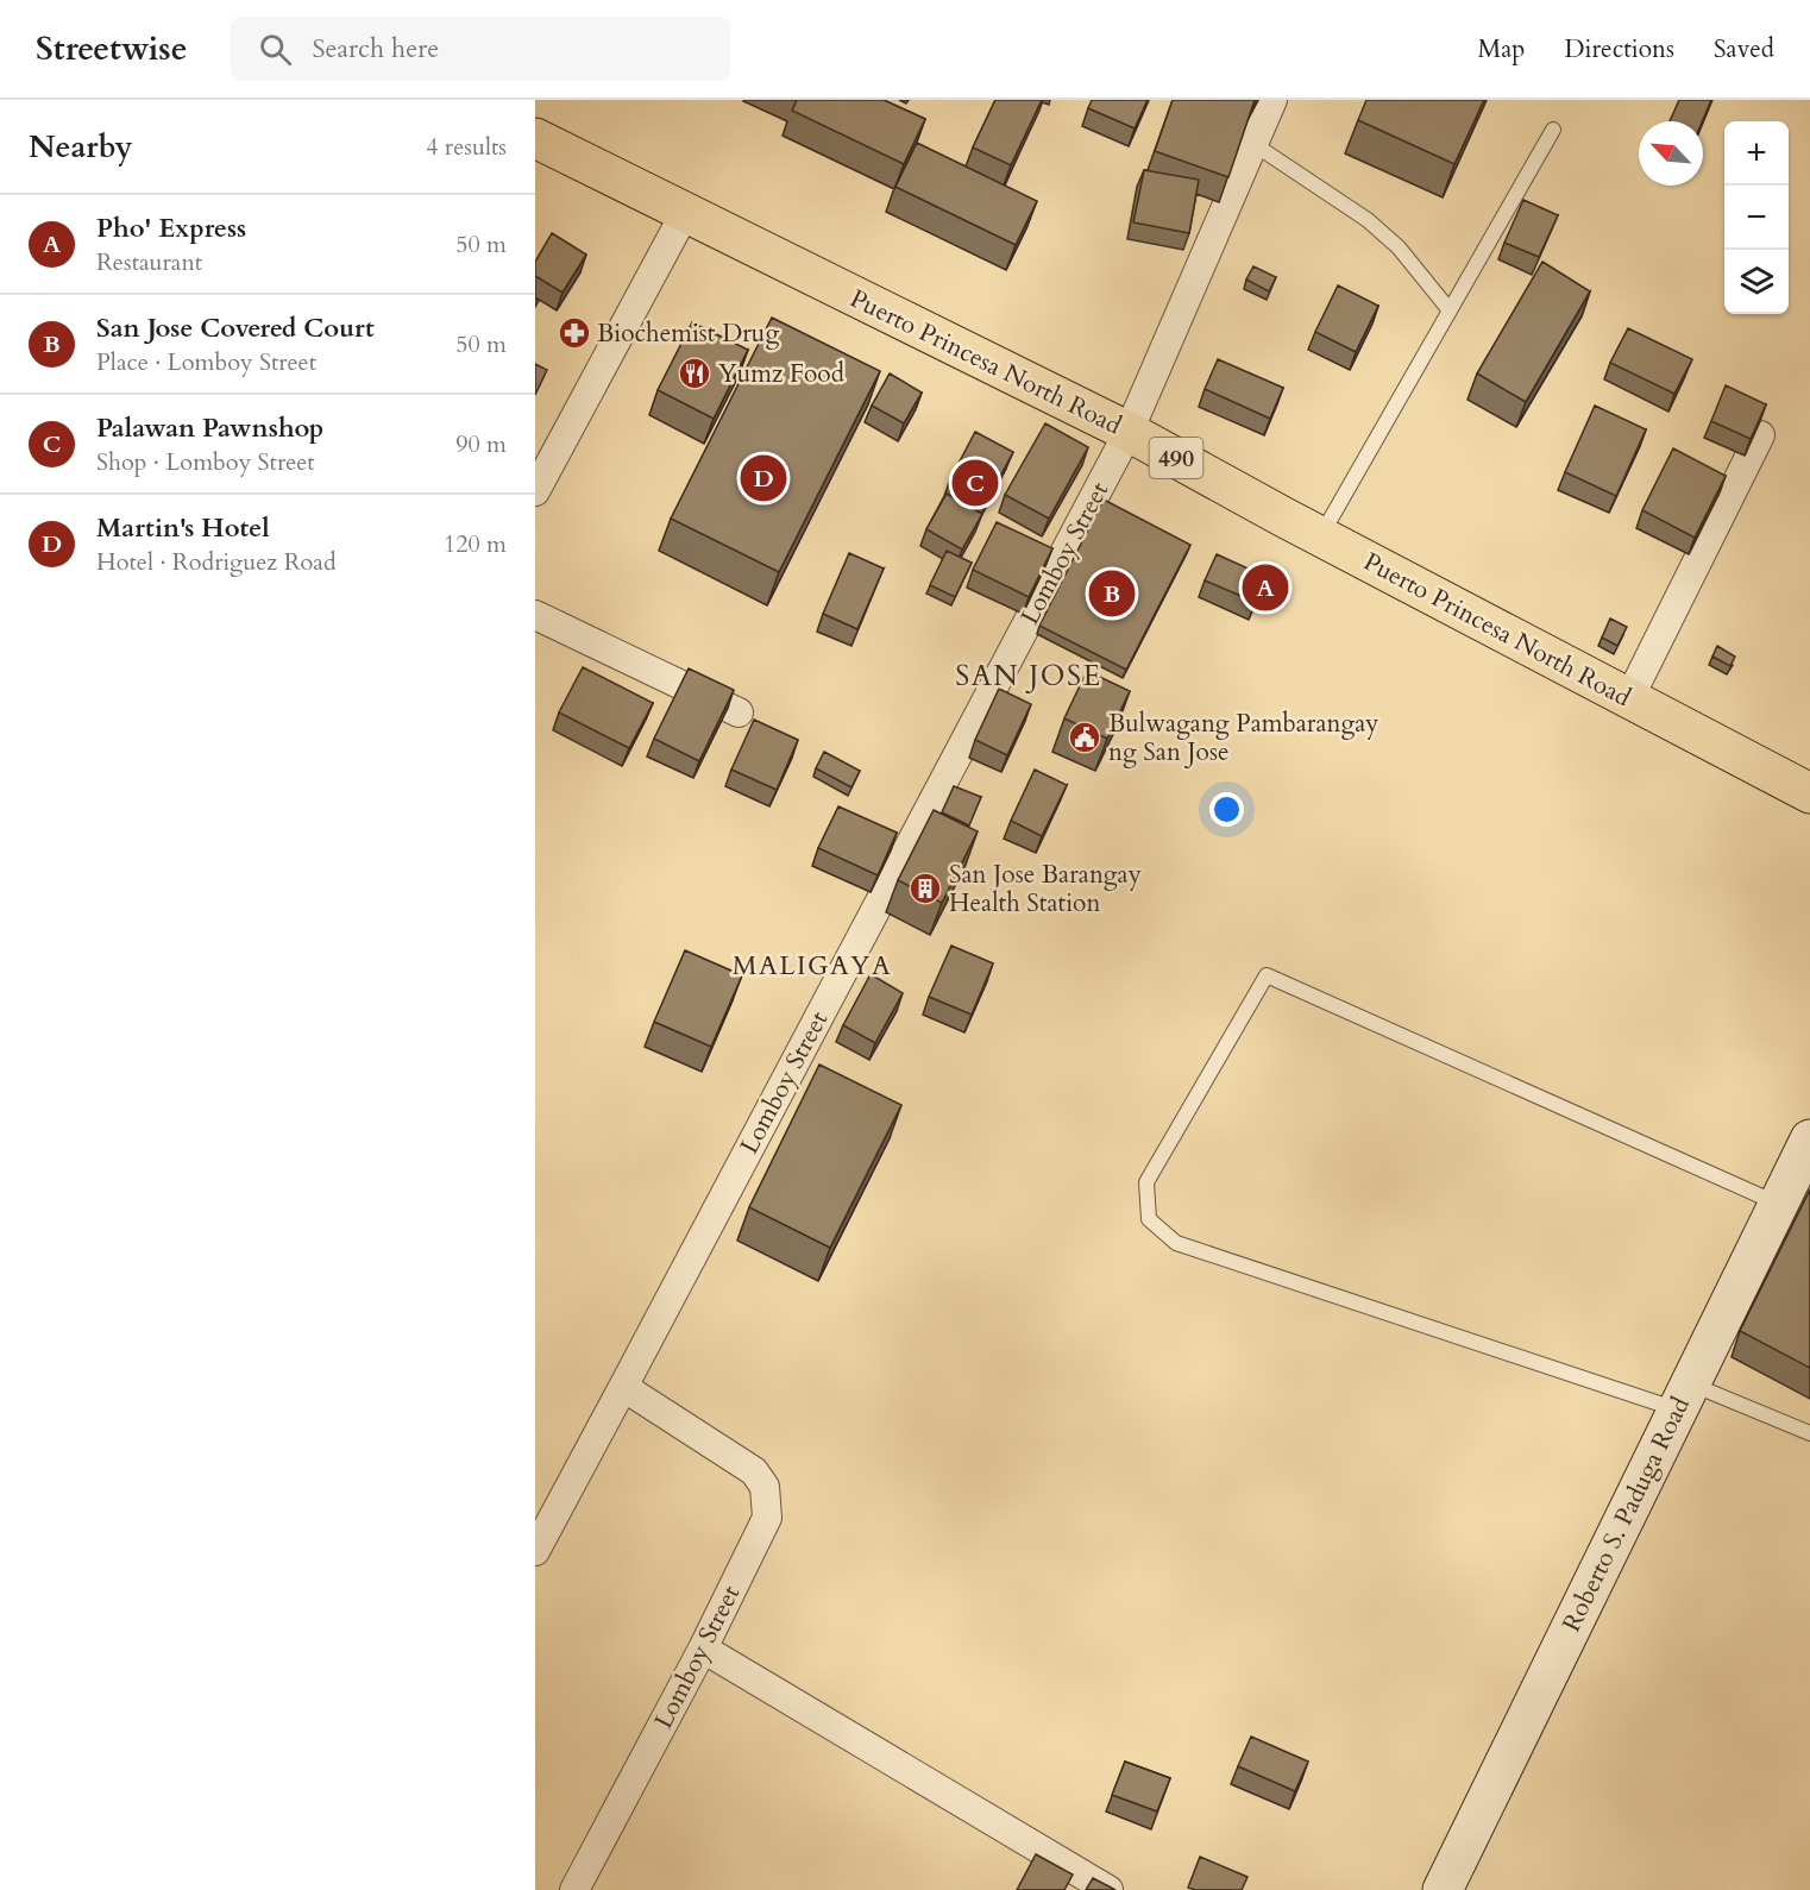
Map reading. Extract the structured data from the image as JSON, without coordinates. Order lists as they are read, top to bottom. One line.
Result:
{"streets":{"main road":["Puerto Princesa North Road","490"],"street":["Lomboy Street","Roberto S. Paduga Road"]},"crossings":[["Puerto Princesa North Road","Lomboy Street"]],"districts":["SAN JOSE","MALIGAYA"],"places":{"pharmacy":["Biochemist Drug"],"restaurant":["Yumz Food"],"public building":["Bulwagang Pambarangay ng San Jose"],"building":["San Jose Barangay Health Station"]},"north":"top left","page":{"header":"Streetwise","search":"Search here","nav":["Map","Directions","Saved"],"heading":["Nearby","4 results"],"map_buttons":["+","−"],"list":[{"mark":"A","name":"Pho' Express","note":"Restaurant","value":"50 m"},{"mark":"B","name":"San Jose Covered Court","note":"Place · Lomboy Street","value":"50 m"},{"mark":"C","name":"Palawan Pawnshop","note":"Shop · Lomboy Street","value":"90 m"},{"mark":"D","name":"Martin's Hotel","note":"Hotel · Rodriguez Road","value":"120 m"}],"pins":["D","C","A","B"]}}
